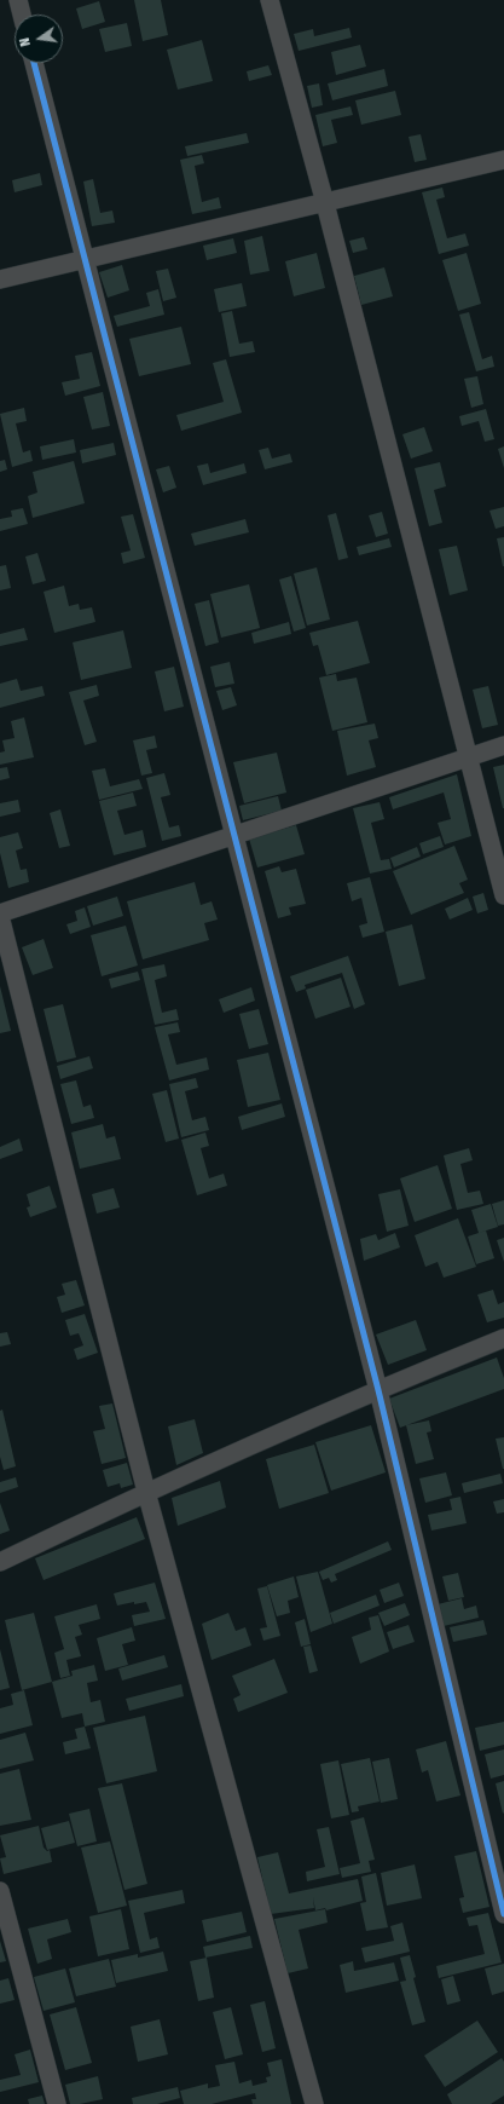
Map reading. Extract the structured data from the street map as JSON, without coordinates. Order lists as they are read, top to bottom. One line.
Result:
{"north":"left"}
